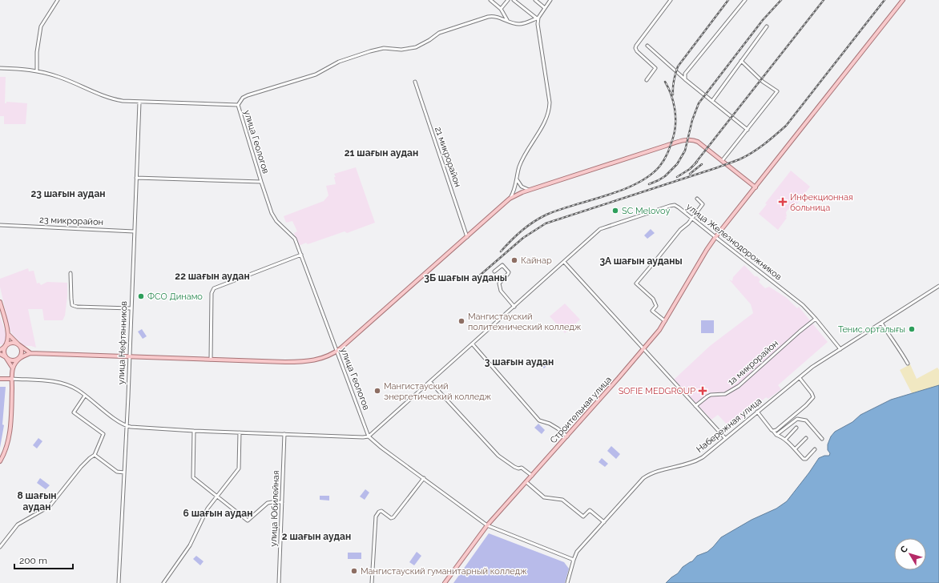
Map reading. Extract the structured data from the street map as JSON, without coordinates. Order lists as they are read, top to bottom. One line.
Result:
{"streets":{"main road":["Строительная улица"],"street":["улица Геологов","21 микрорайон","23 микрорайон","улица Железнодорожников","улица Нефтянников","1а микрорайон","Набережная улица","улица Юбилейная"]},"crossings":[["улица Геологов","улица Железнодорожников"],["улица Геологов","Строительная улица"],["улица Геологов","Набережная улица"],["23 микрорайон","улица Нефтянников"],["улица Железнодорожников","1а микрорайон"],["улица Железнодорожников","Строительная улица"],["улица Железнодорожников","Набережная улица"]],"districts":["21 шағын аудан","23 шағын аудан","3А шағын ауданы","22 шағын аудан","3Б шағын ауданы","3 шағын аудан","8 шағын аудан","6 шағын аудан","2 шағын аудан"],"places":{"health":["Инфекционная больница","SOFIE MEDGROUP"],"other":["SC Melovoy","Кайнар","ФСО Динамо","Мангистауский политехнический колледж","Тенис орталығы","Мангистауский энергетический колледж","Мангистауский гуманитарный колледж"]},"scale_bar":"200 m","north":"top left"}
